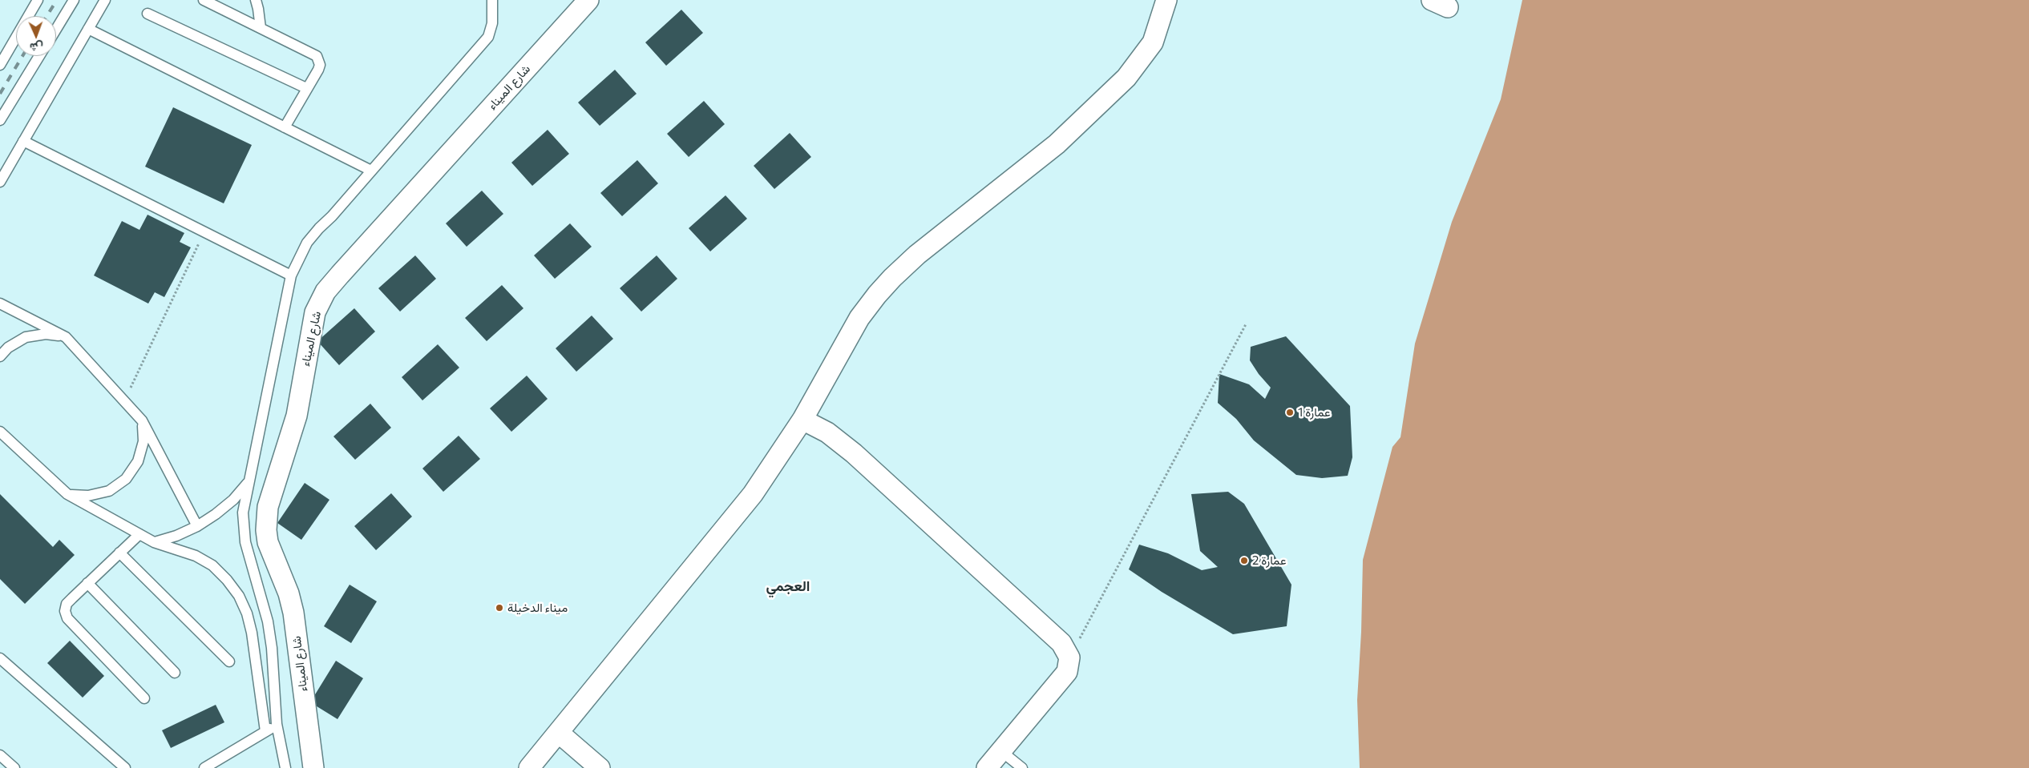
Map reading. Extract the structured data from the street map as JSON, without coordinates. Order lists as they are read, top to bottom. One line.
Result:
{"streets":{"street":["شارع الميناء"]},"districts":["العجمي"],"places":["عمارة 1","عمارة 2","ميناء الدخيلة"],"north":"bottom"}
